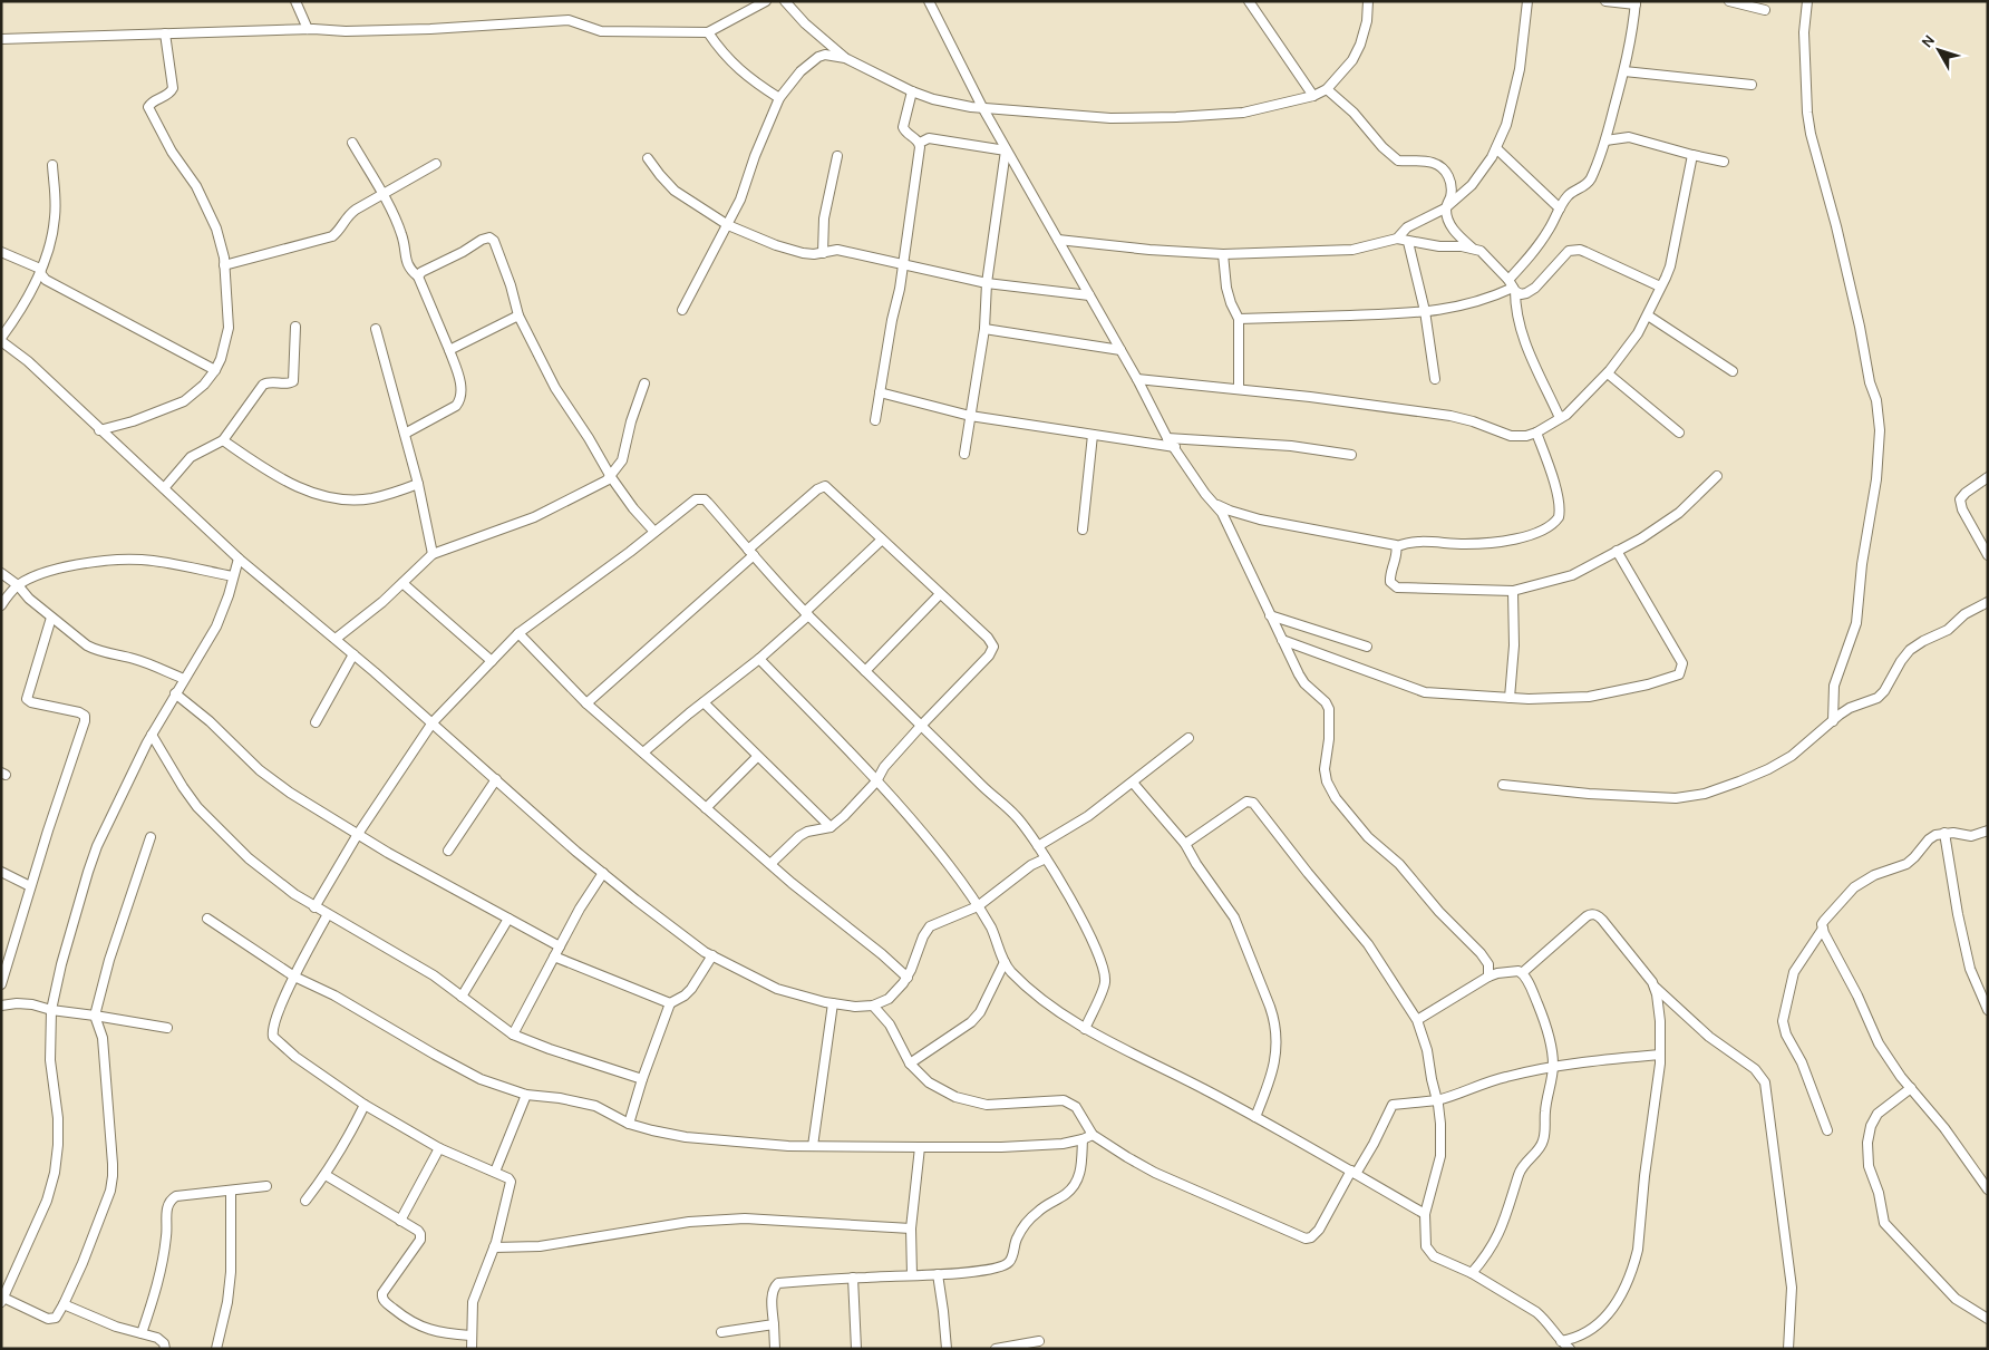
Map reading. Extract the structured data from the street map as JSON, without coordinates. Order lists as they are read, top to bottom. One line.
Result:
{"north":"top left"}
